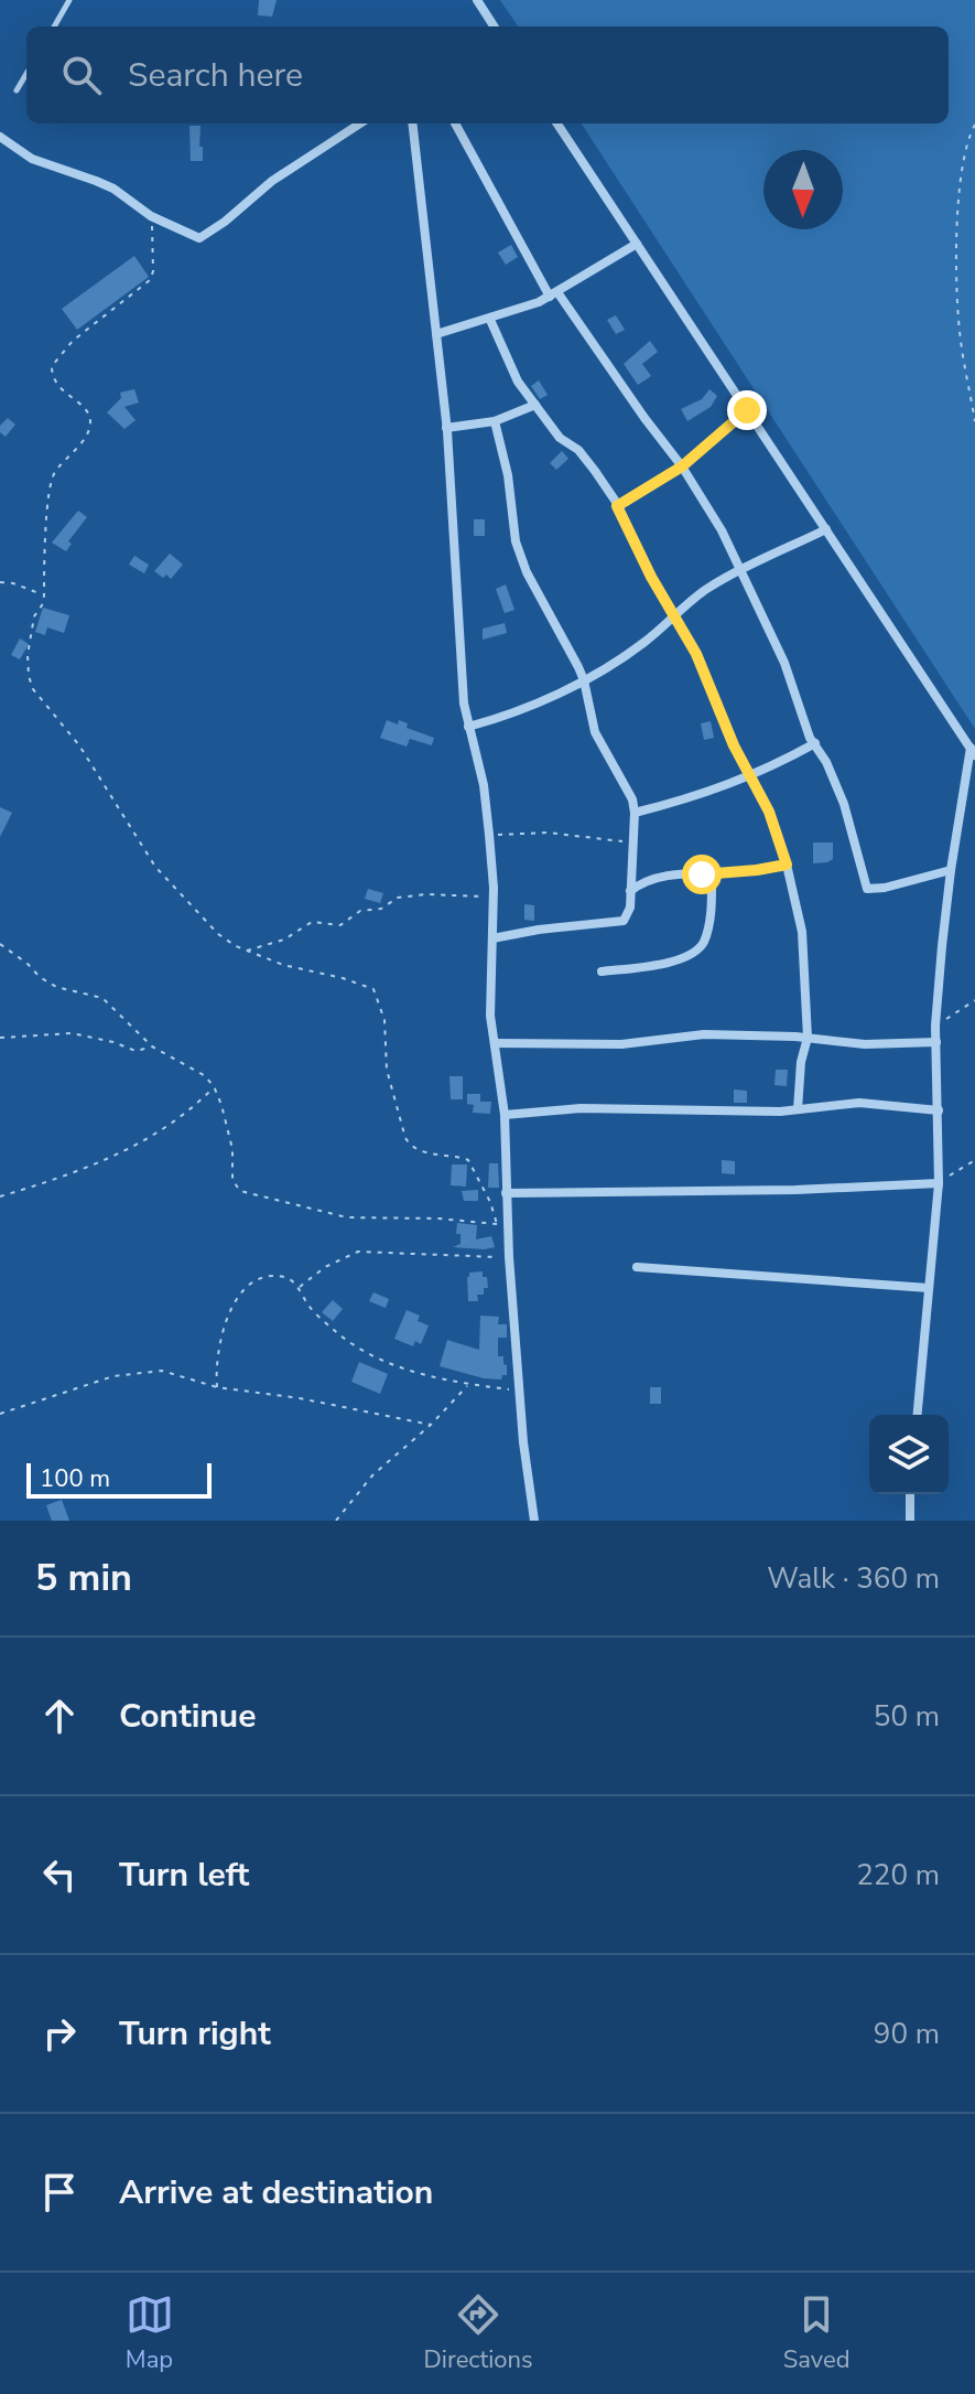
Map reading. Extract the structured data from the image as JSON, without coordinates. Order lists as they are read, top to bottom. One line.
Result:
{"scale_bar":"100 m","north":"bottom","page":{"search":"Search here","scale":"100 m","heading":["5 min","Walk · 360 m"],"list":[["Continue","50 m"],["Turn left","220 m"],["Turn right","90 m"],"Arrive at destination"],"nav":["Map","Directions","Saved"]}}
